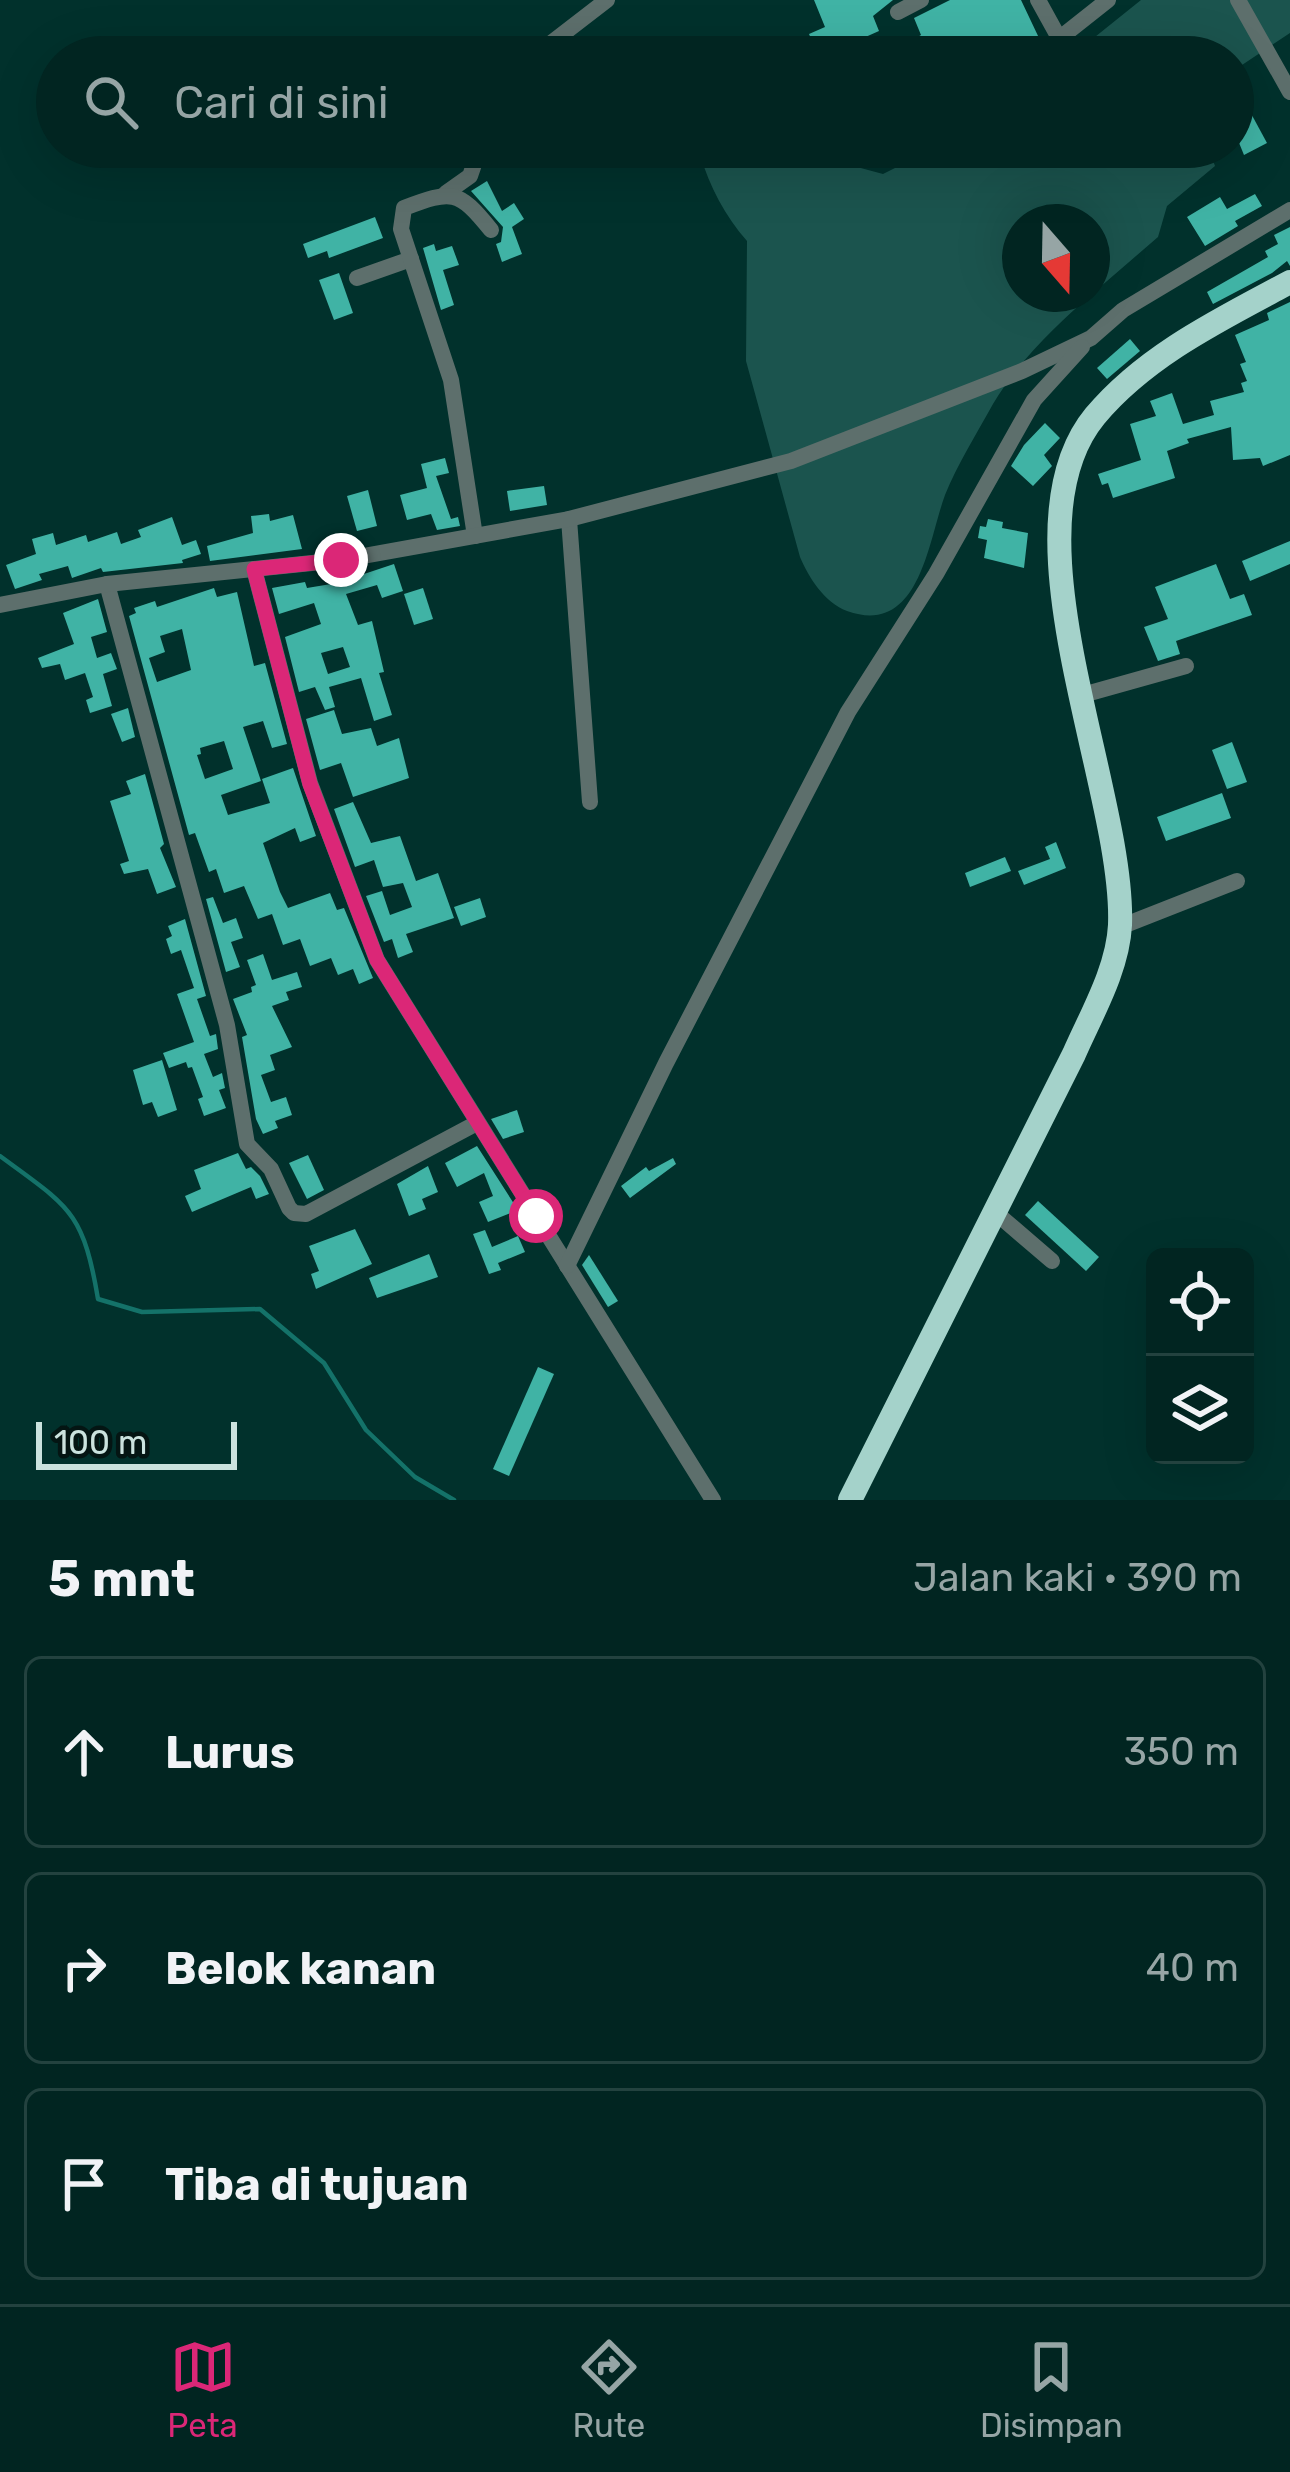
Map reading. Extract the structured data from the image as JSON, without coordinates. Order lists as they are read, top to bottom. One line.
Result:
{"scale_bar":"100 m","north":"bottom","page":{"search":"Cari di sini","scale":"100 m","heading":["5 mnt","Jalan kaki · 390 m"],"list":[["Lurus","350 m"],["Belok kanan","40 m"],"Tiba di tujuan"],"nav":["Peta","Rute","Disimpan"]}}
